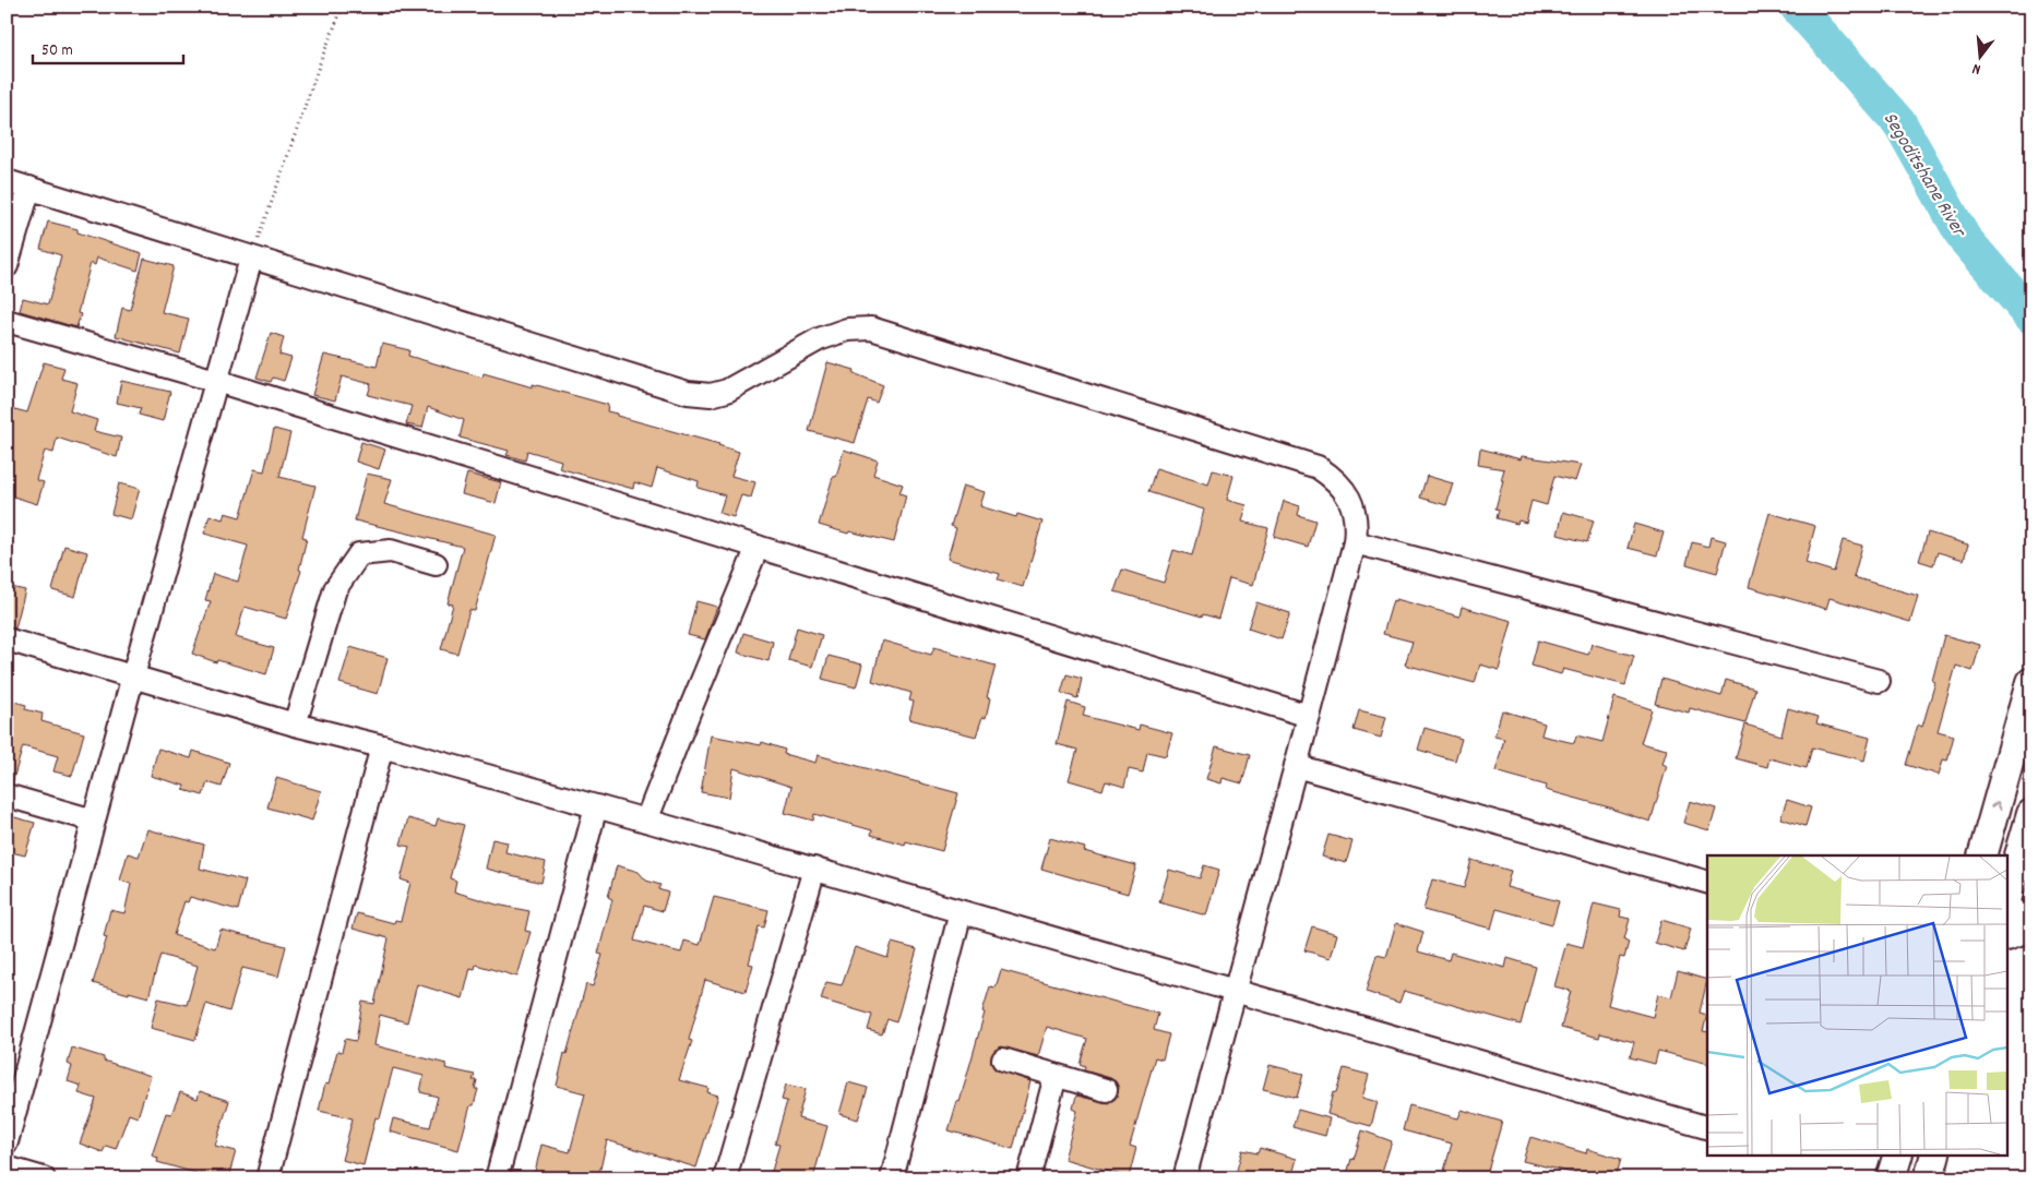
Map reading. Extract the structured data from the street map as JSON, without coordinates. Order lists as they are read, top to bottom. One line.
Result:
{"water":["Segoditshane River"],"scale_bar":"50 m","north":"bottom"}
